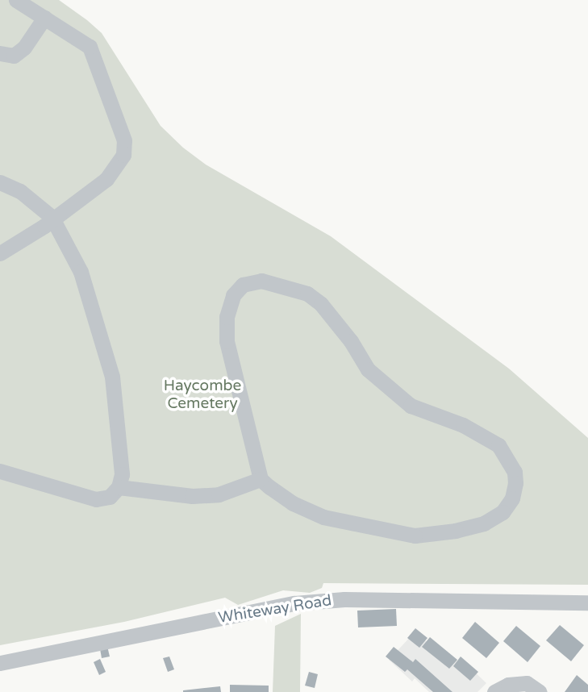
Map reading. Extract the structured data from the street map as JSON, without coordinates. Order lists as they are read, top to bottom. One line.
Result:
{"streets":{"street":["Whiteway Road"]},"parks":["Haycombe Cemetery"]}
